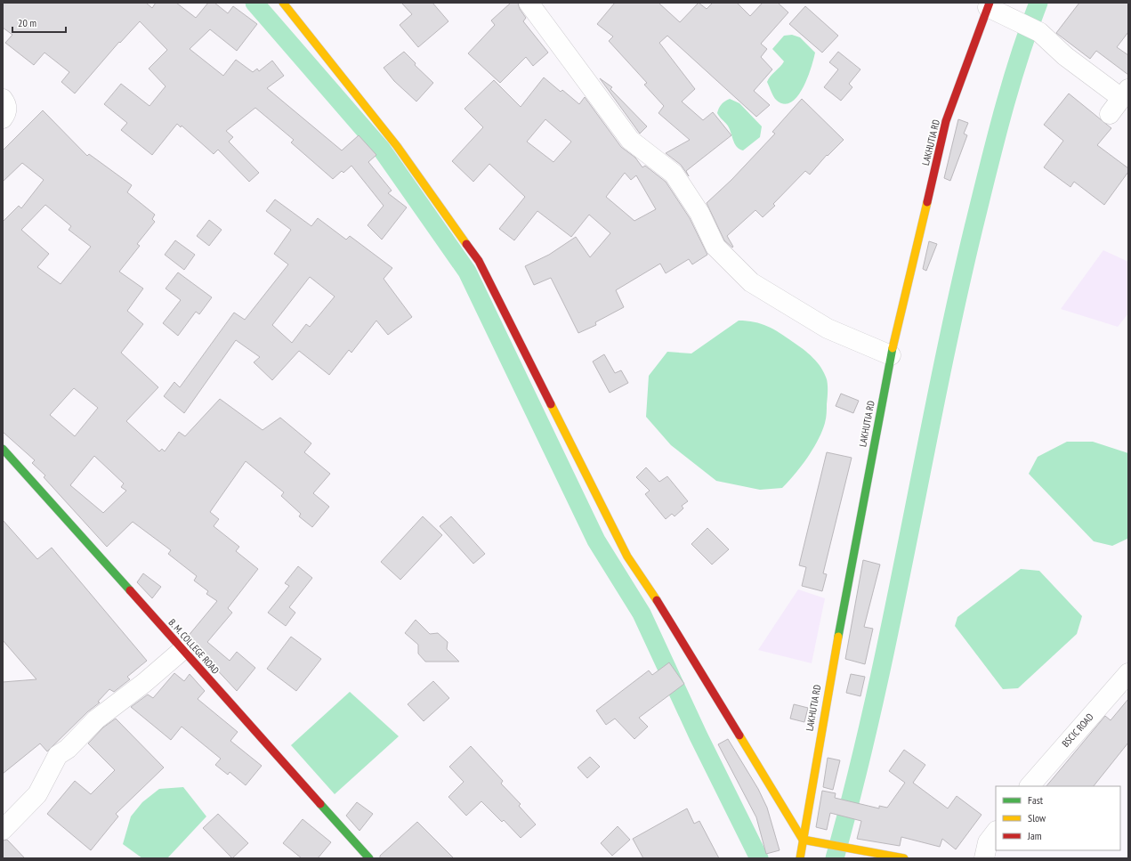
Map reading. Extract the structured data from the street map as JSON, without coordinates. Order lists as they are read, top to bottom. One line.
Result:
{"streets":{"street":["LAKHUTIA RD","B. M. COLLEGE ROAD","BSCIC ROAD"]},"legend":["Fast","Slow","Jam"],"scale_bar":"20 m"}
